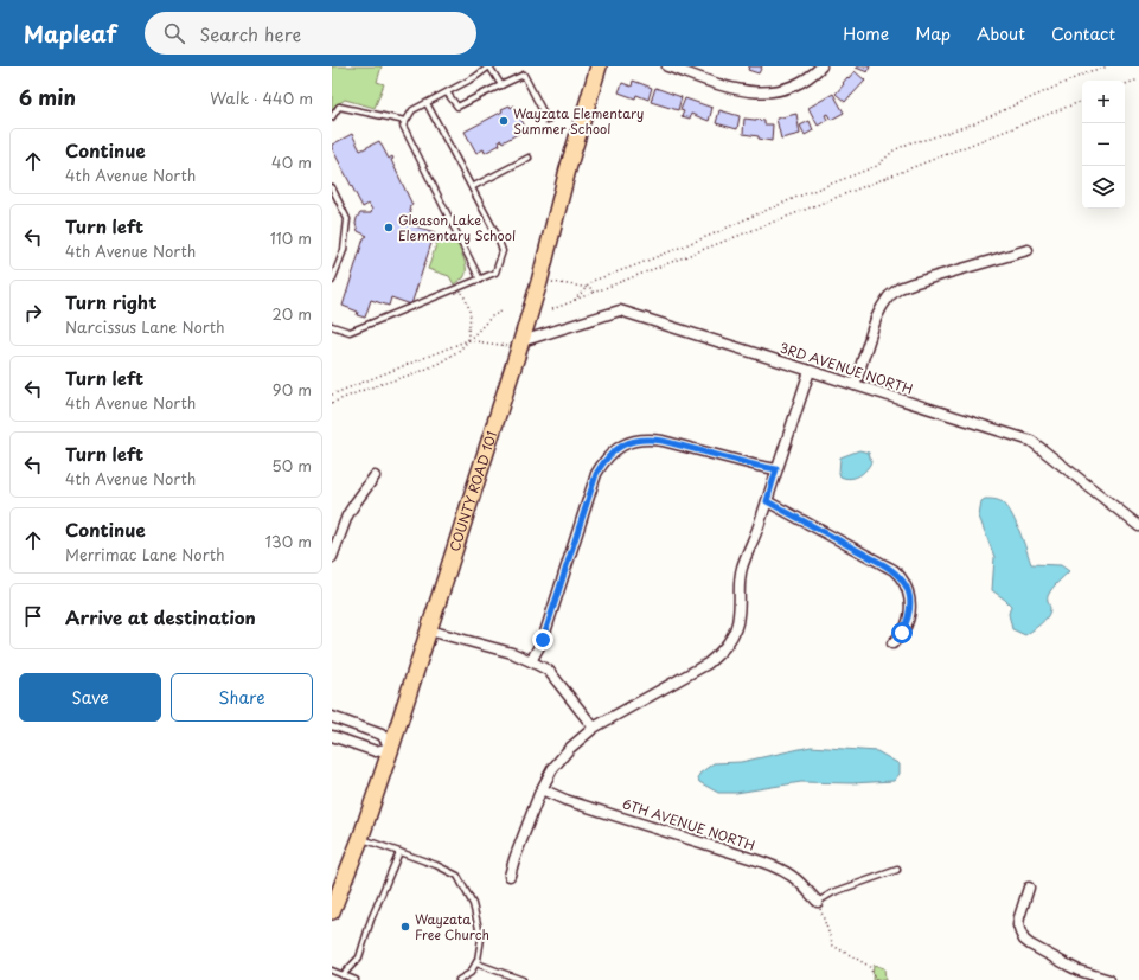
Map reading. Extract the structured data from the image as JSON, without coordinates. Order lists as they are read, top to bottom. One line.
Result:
{"streets":{"main road":["COUNTY ROAD 101"],"street":["3RD AVENUE NORTH","6TH AVENUE NORTH"]},"crossings":[["3RD AVENUE NORTH","COUNTY ROAD 101"]],"places":["Wayzata Elementary Summer School","Gleason Lake Elementary School","Wayzata Free Church"],"page":{"header":"Mapleaf","search":"Search here","nav":["Home","Map","About","Contact"],"heading":["6 min","Walk · 440 m"],"map_buttons":["+","−"],"list":[["Continue","4th Avenue North","40 m"],["Turn left","4th Avenue North","110 m"],["Turn right","Narcissus Lane North","20 m"],["Turn left","4th Avenue North","90 m"],["Turn left","4th Avenue North","50 m"],["Continue","Merrimac Lane North","130 m"],"Arrive at destination"],"buttons":["Save","Share"]}}
